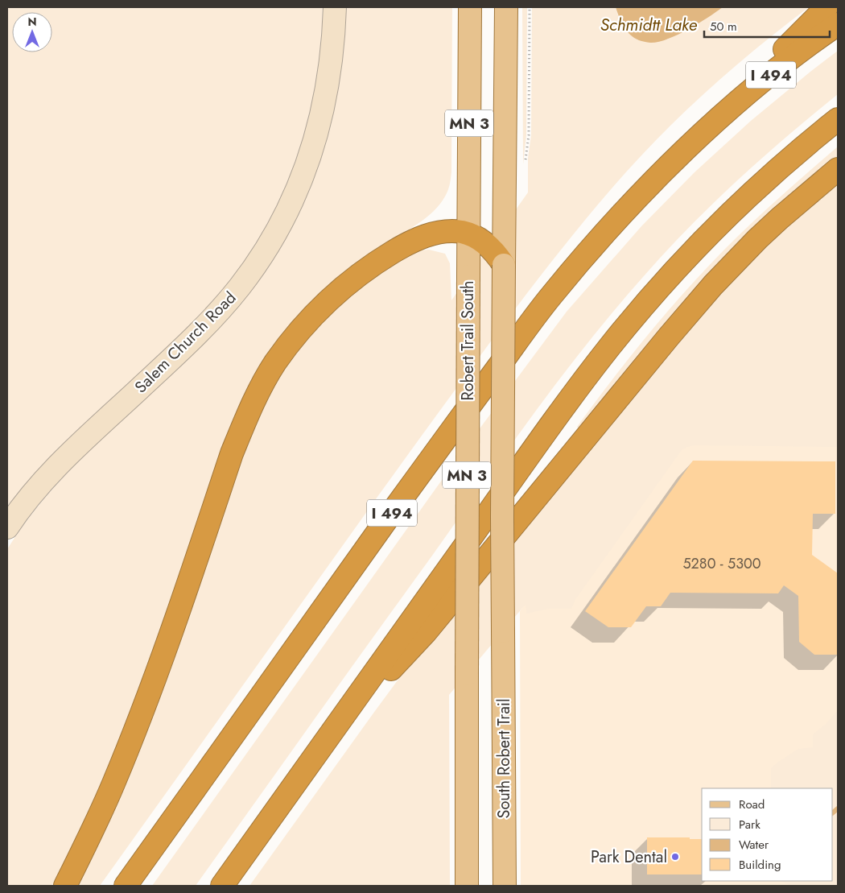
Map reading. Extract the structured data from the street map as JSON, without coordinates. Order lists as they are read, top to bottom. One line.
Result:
{"streets":{"highway":["I 494"],"main road":["MN 3","Robert Trail South","South Robert Trail"],"street":["Salem Church Road"]},"crossings":[["MN 3","South Robert Trail"]],"water":["Schmidtt Lake"],"places":["Park Dental"],"house_numbers":["5280 - 5300"],"legend":["Road","Park","Water","Building"],"scale_bar":"50 m","north":"top"}
